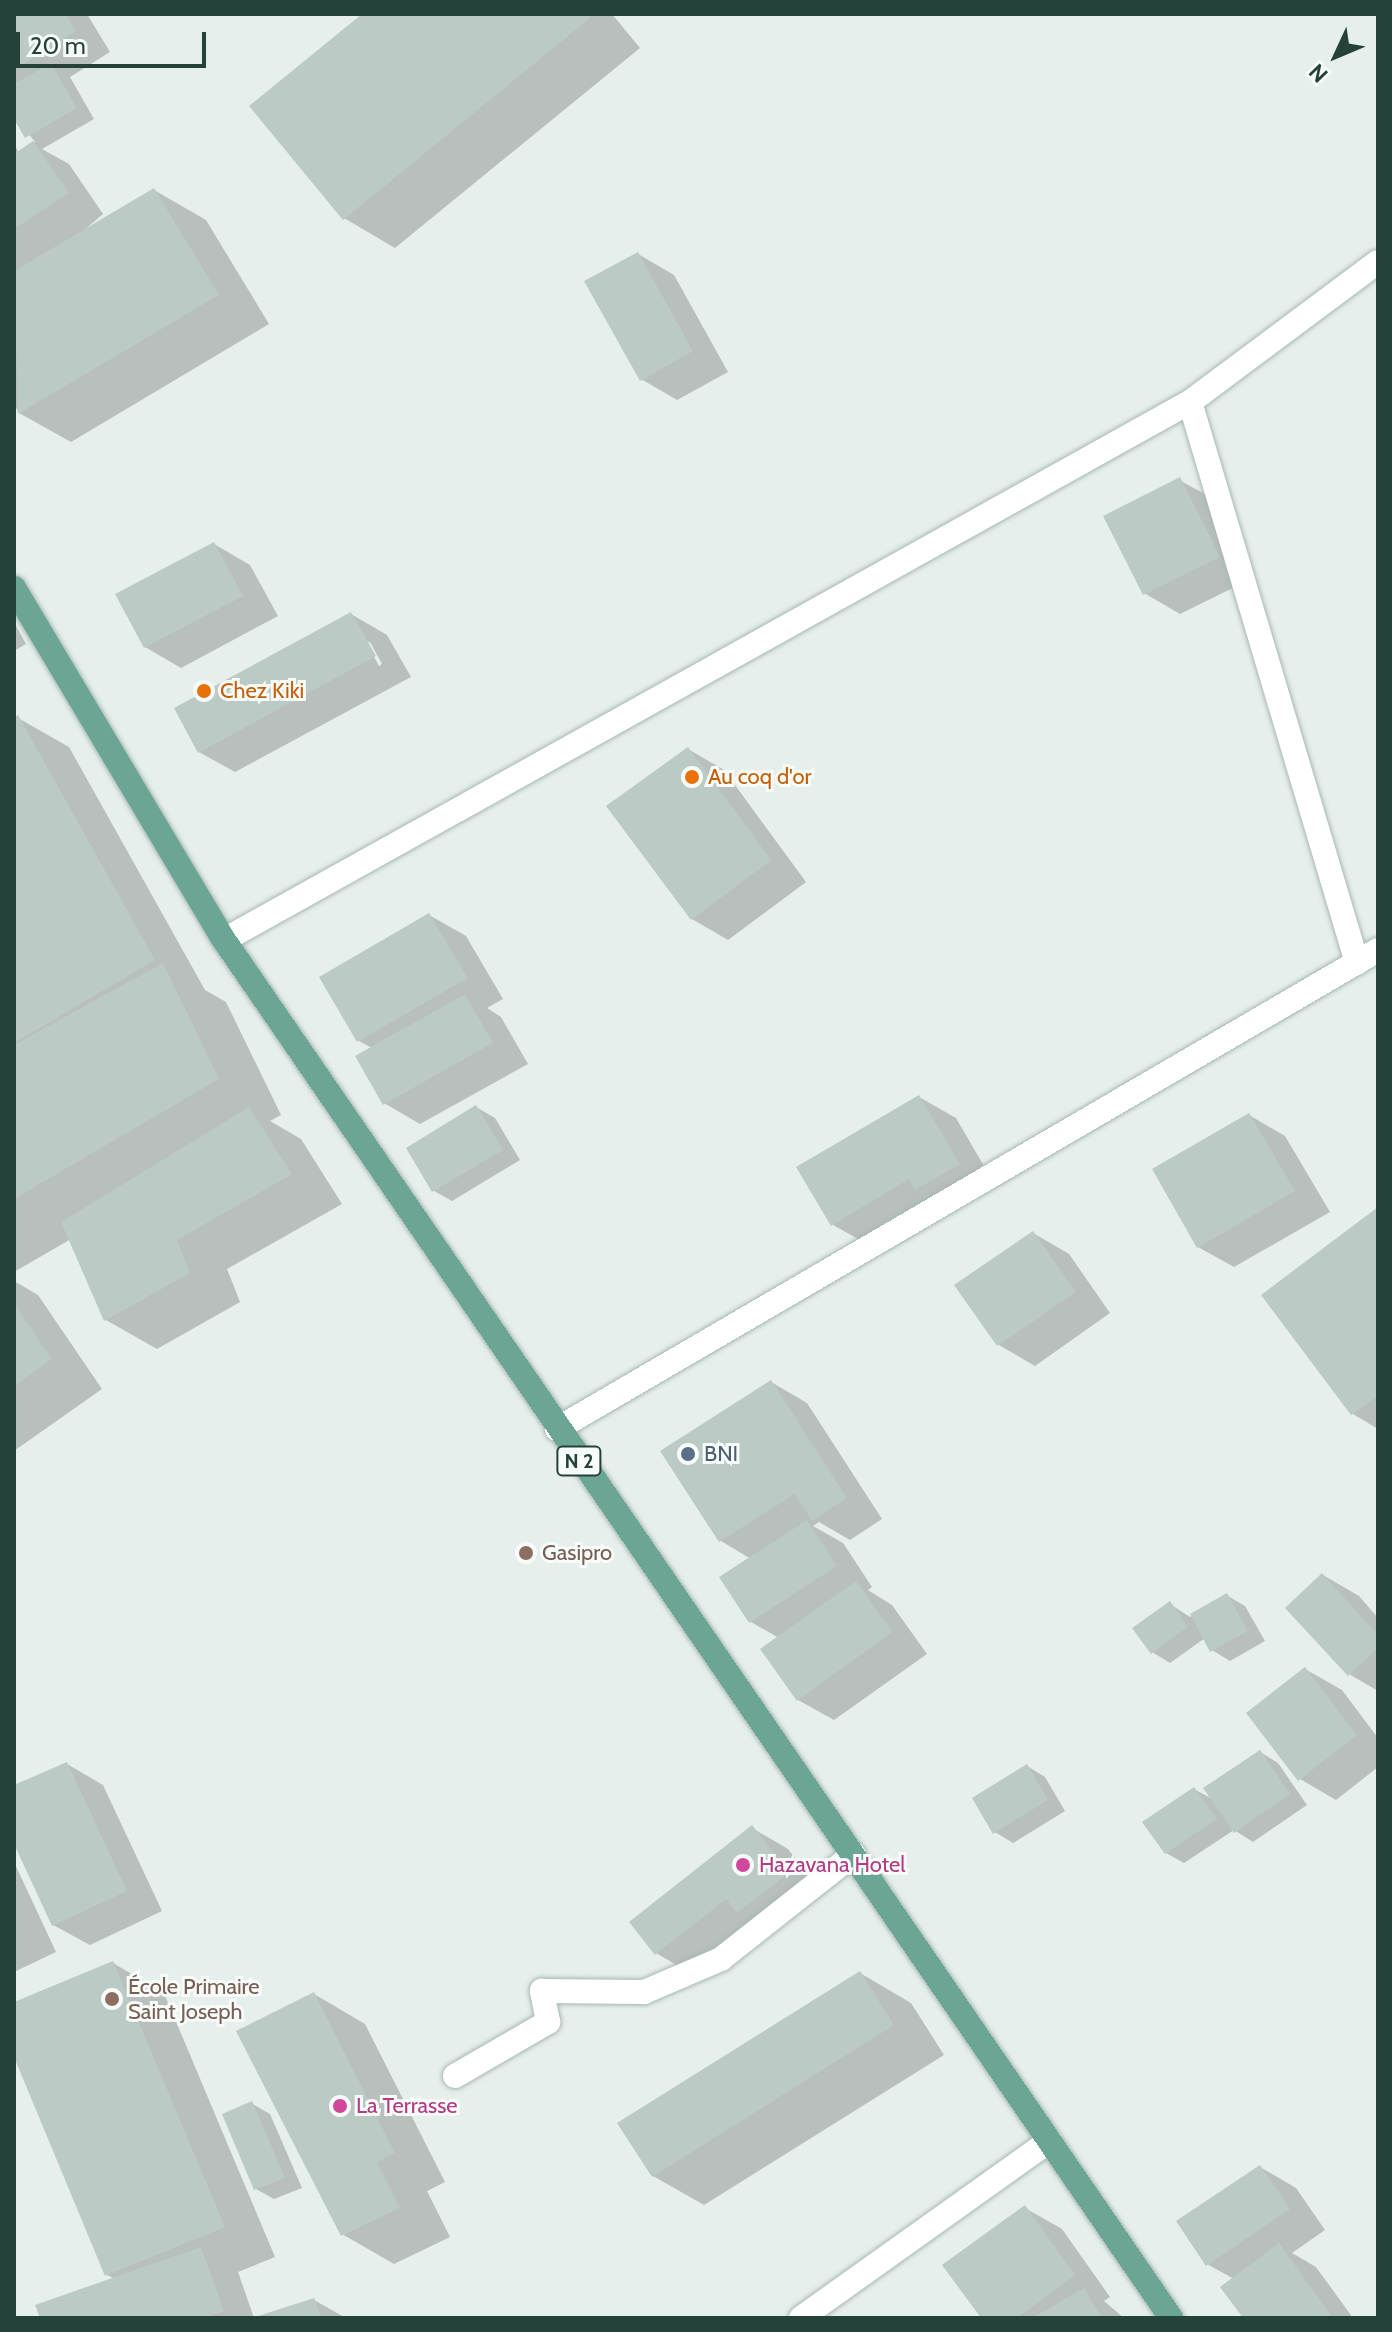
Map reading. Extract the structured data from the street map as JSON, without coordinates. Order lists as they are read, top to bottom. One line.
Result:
{"streets":{"main road":["N 2"]},"places":["Chez Kiki","Au coq d'or","BNI","Gasipro","Hazavana Hotel","École Primaire Saint Joseph","La Terrasse"],"scale_bar":"20 m","north":"bottom left"}
